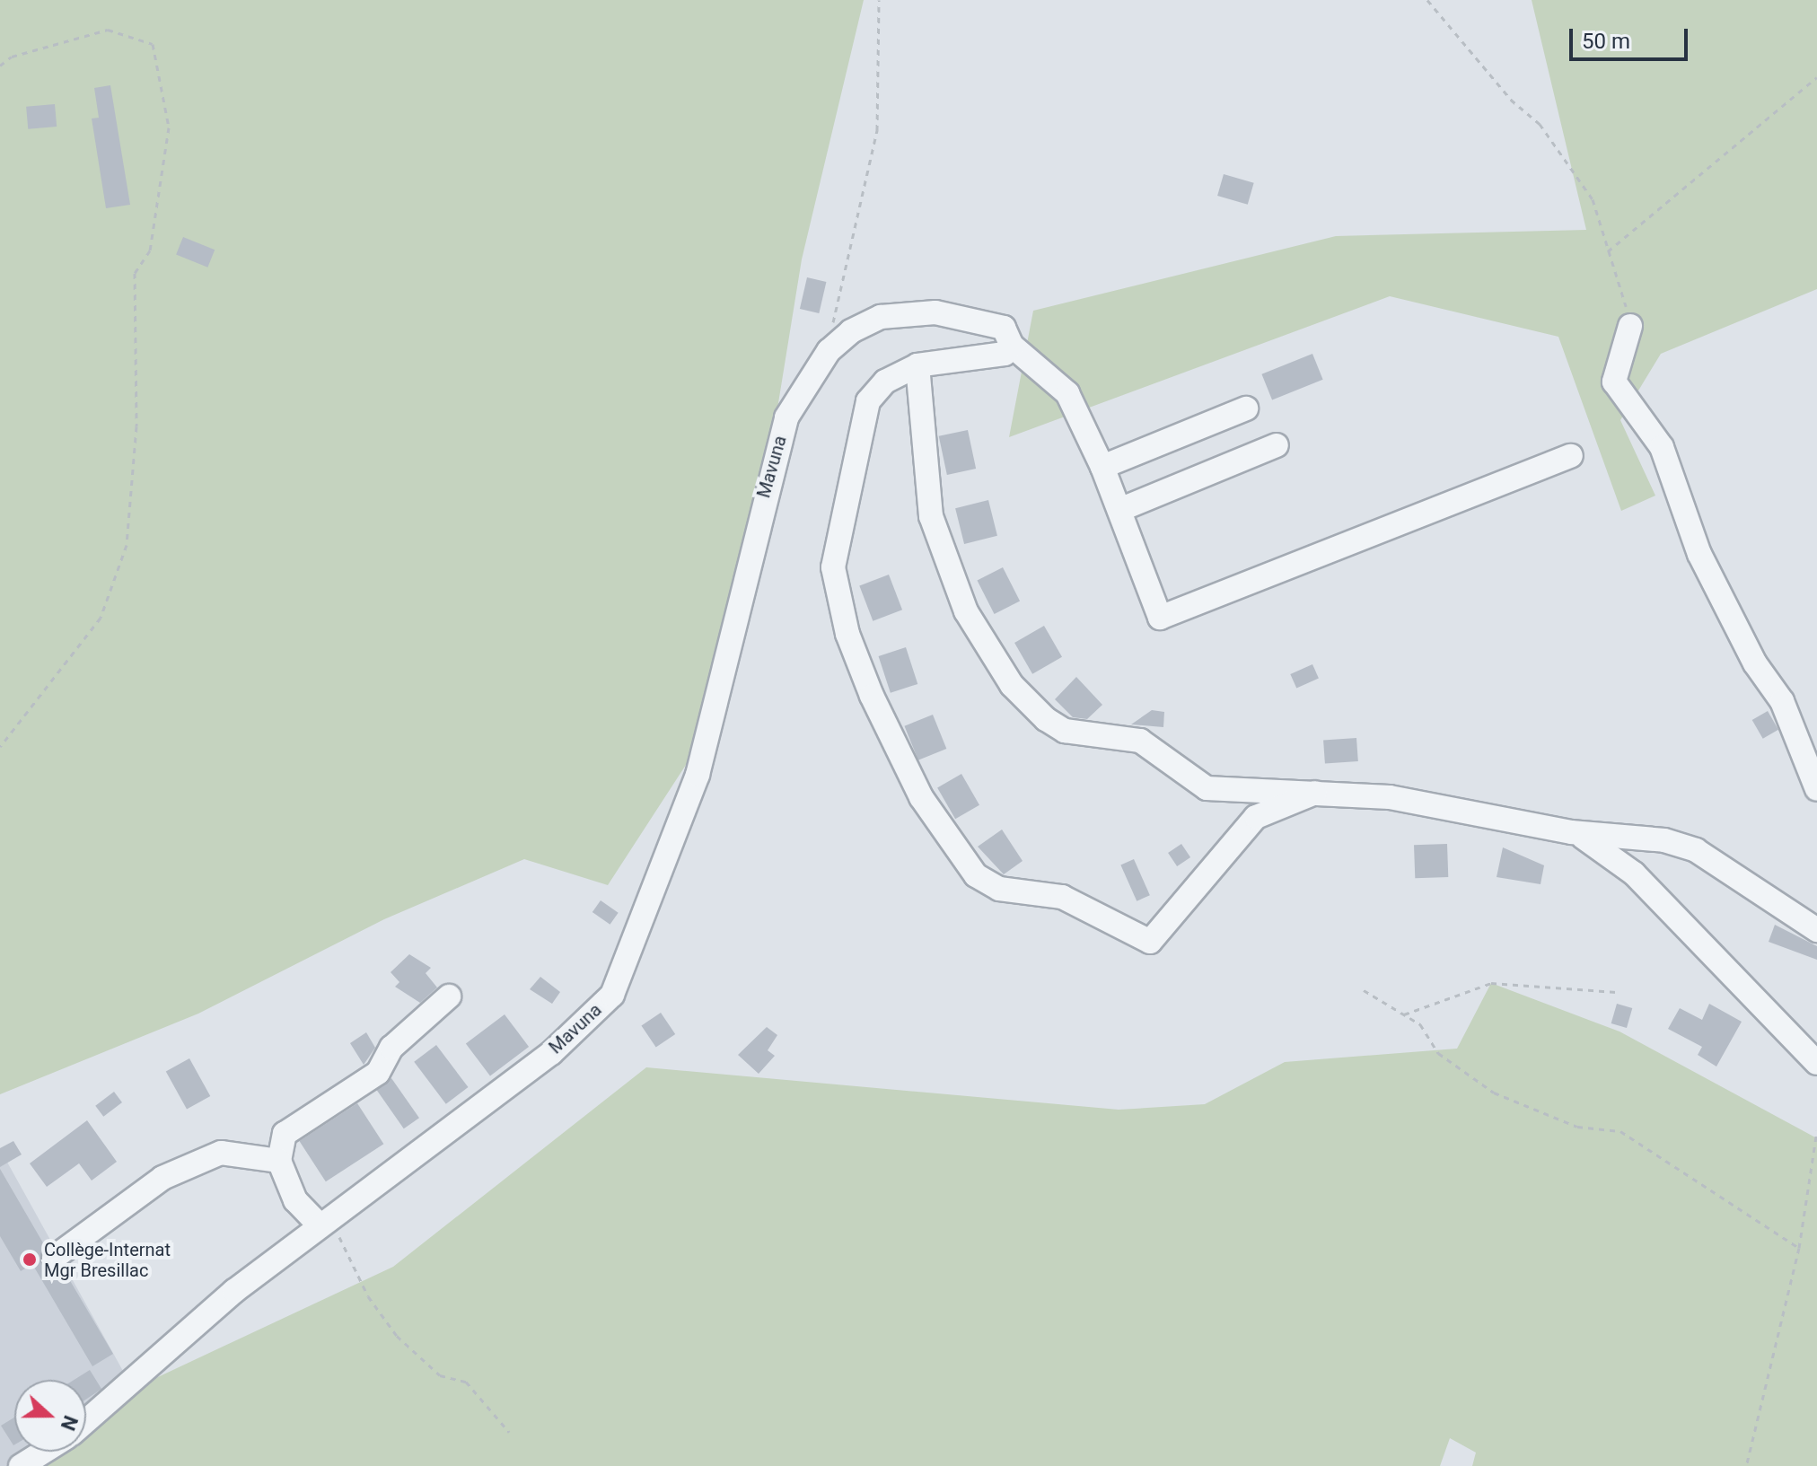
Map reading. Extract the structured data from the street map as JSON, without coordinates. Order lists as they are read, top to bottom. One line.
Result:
{"streets":{"street":["Mavuna"]},"places":["Collège-Internat Mgr Bresillac"],"scale_bar":"50 m","north":"right"}
